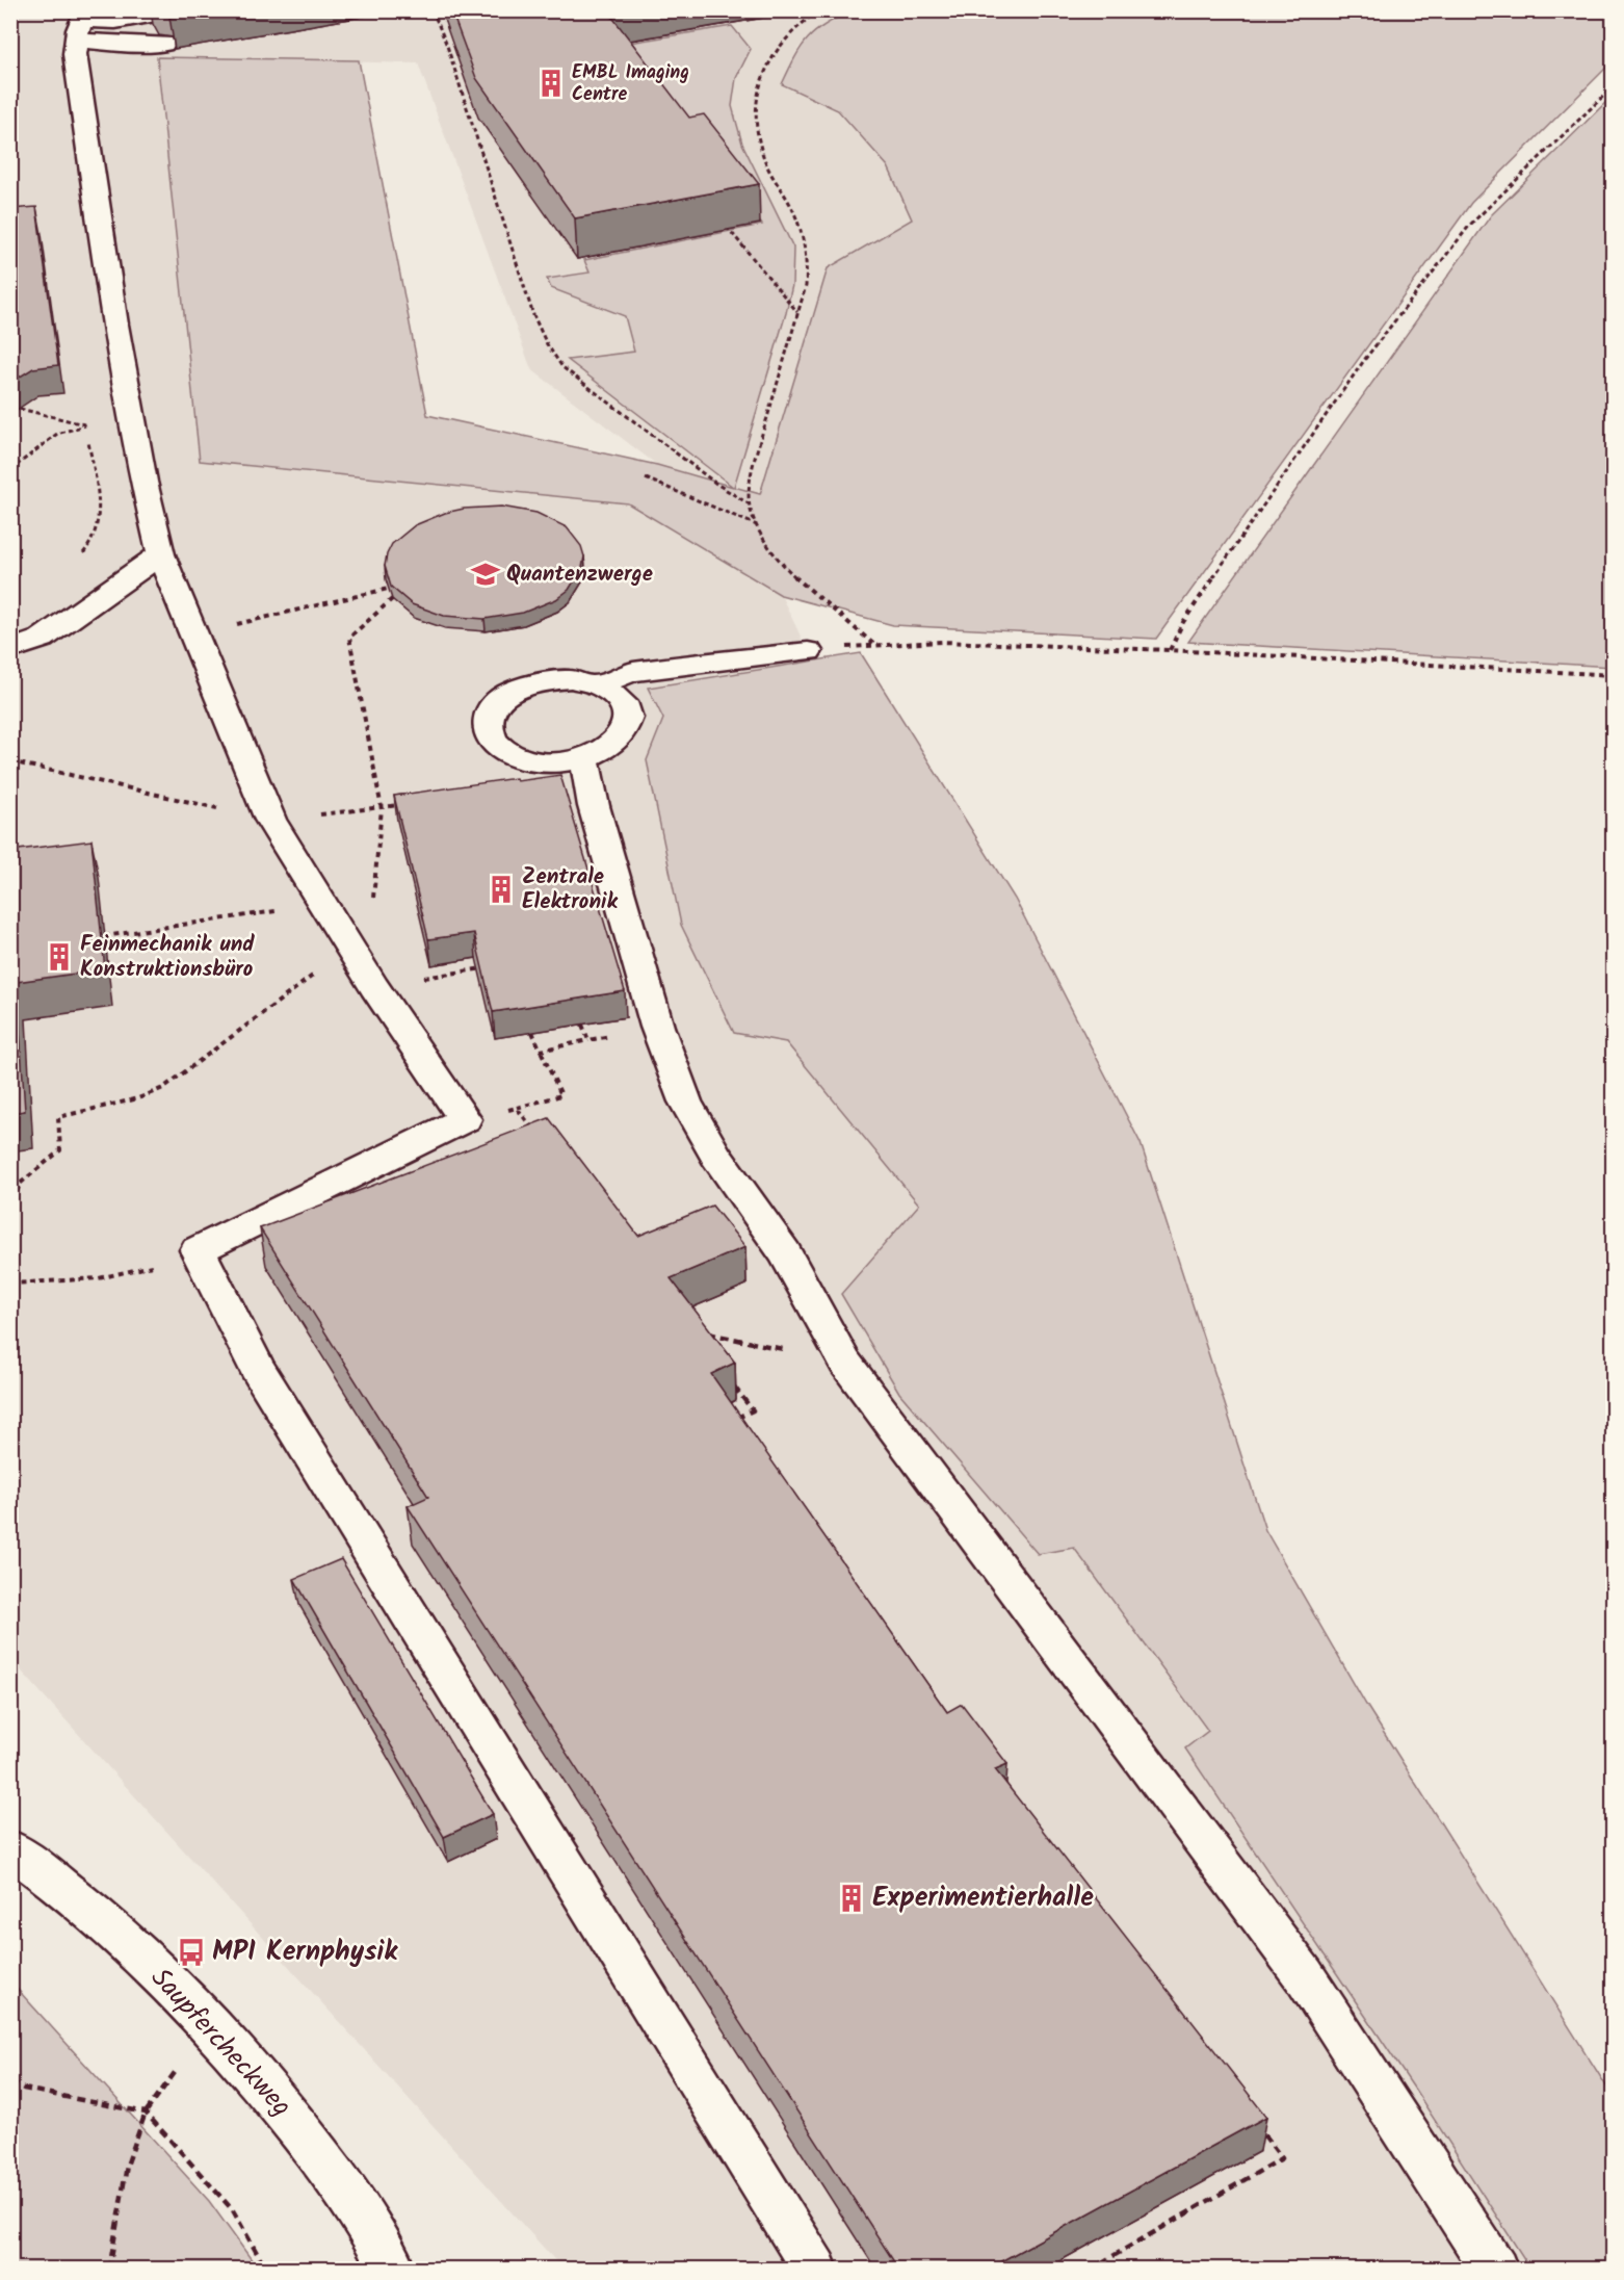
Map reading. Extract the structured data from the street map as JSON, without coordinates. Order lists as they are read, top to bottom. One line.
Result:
{"streets":{"street":["Saupfercheckweg"]},"places":{"building":["EMBL Imaging Centre","Zentrale Elektronik","Feinmechanik und Konstruktionsbüro","Experimentierhalle"],"school or university":["Quantenzwerge"],"bus stop":["MPI Kernphysik"]}}
